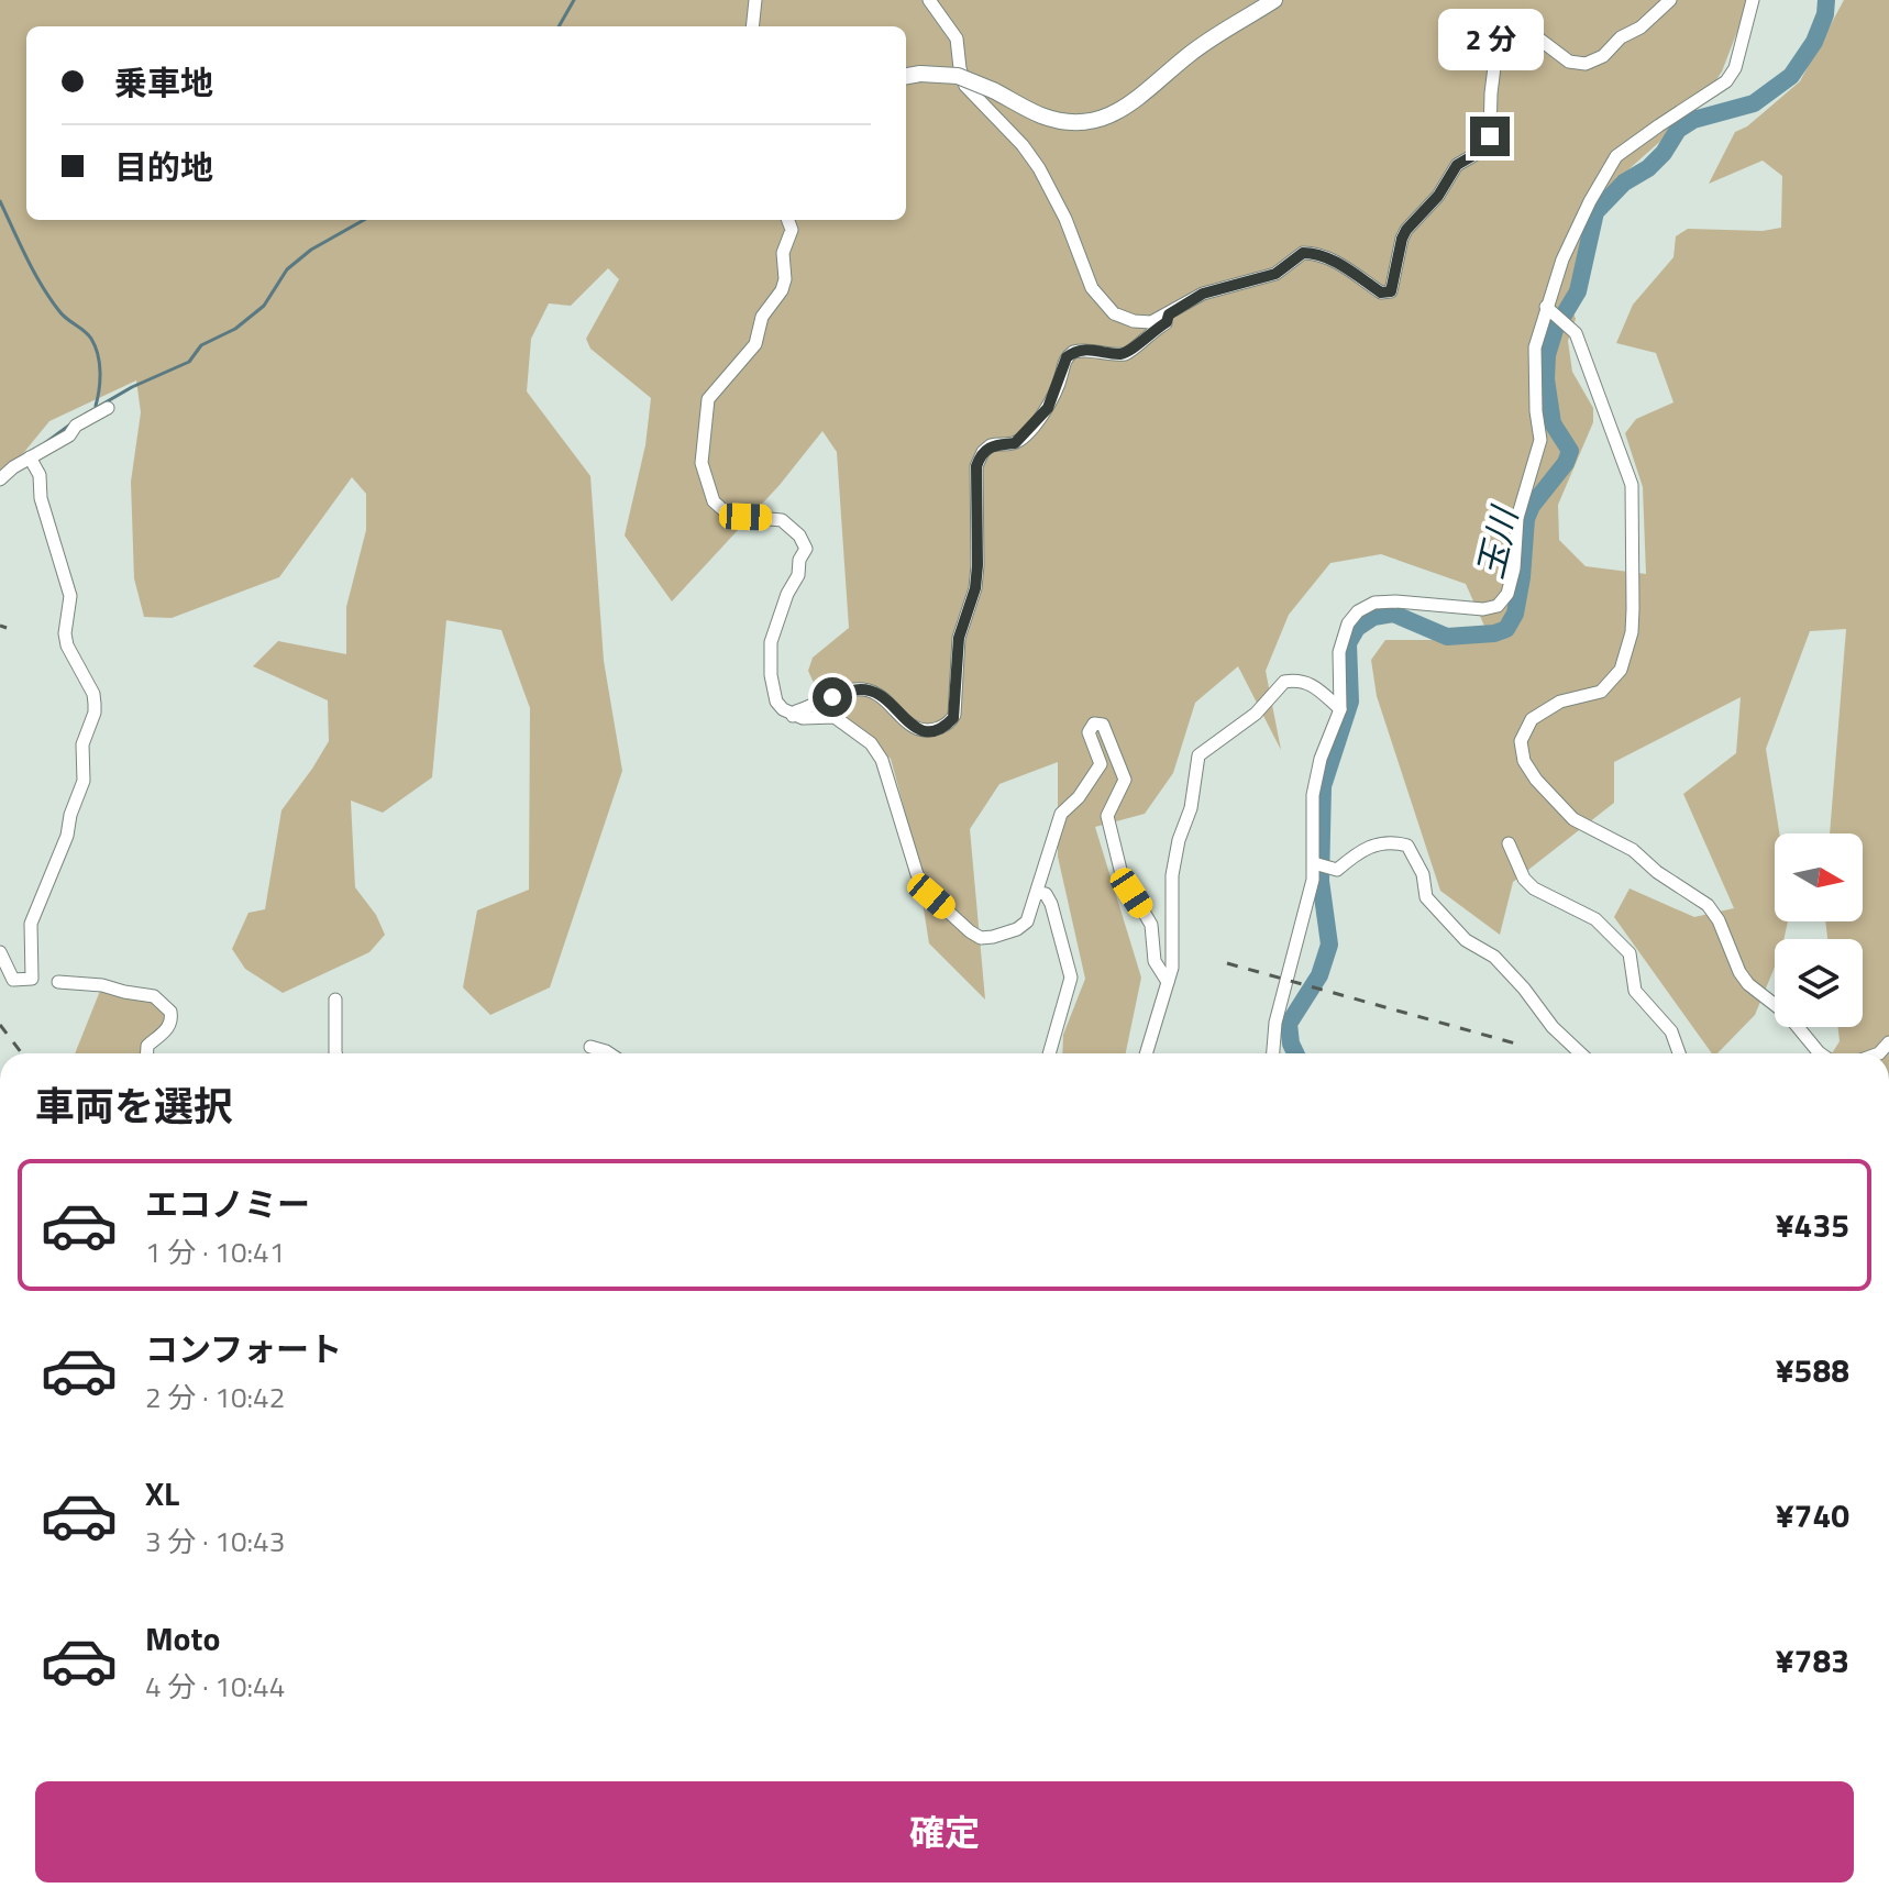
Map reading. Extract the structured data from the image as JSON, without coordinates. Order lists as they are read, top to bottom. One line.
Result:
{"water":["玉川"],"north":"right","page":{"bubble":"2 分","banner":["乗車地","目的地"],"heading":"車両を選択","list":[{"name":"エコノミー","note":"1 分 · 10:41","value":"¥435"},{"name":"コンフォート","note":"2 分 · 10:42","value":"¥588"},{"name":"XL","note":"3 分 · 10:43","value":"¥740"},{"name":"Moto","note":"4 分 · 10:44","value":"¥783"}],"buttons":"確定"}}
